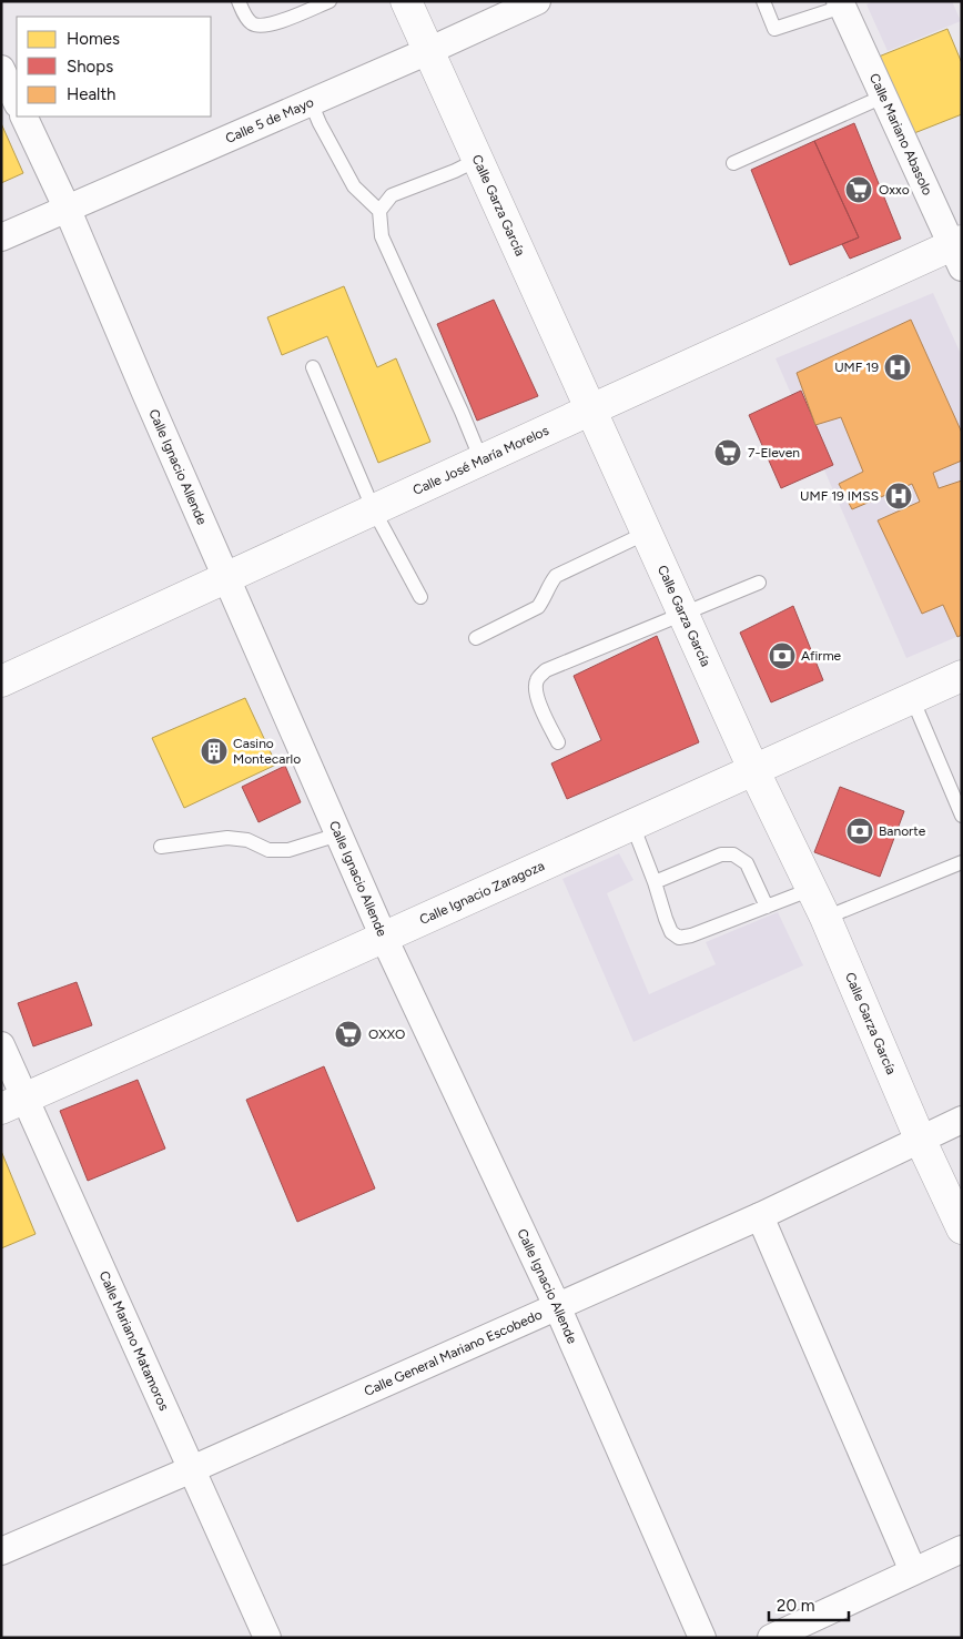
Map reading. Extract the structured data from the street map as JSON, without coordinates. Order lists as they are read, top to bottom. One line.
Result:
{"streets":{"main road":["Calle Garza García","Calle José María Morelos","Calle Ignacio Zaragoza"],"street":["Calle 5 de Mayo","Calle Mariano Abasolo","Calle Ignacio Allende","Calle Mariano Matamoros","Calle General Mariano Escobedo"]},"crossings":[["Calle 5 de Mayo","Calle Garza García"],["Calle 5 de Mayo","Calle Ignacio Allende"],["Calle Mariano Abasolo","Calle José María Morelos"],["Calle Garza García","Calle José María Morelos"],["Calle Garza García","Calle Ignacio Zaragoza"],["Calle Garza García","Calle General Mariano Escobedo"],["Calle José María Morelos","Calle Ignacio Allende"],["Calle Ignacio Allende","Calle Ignacio Zaragoza"],["Calle Ignacio Allende","Calle General Mariano Escobedo"],["Calle Ignacio Zaragoza","Calle Mariano Matamoros"],["Calle Mariano Matamoros","Calle General Mariano Escobedo"]],"places":{"supermarket":["Oxxo","7-Eleven","OXXO"],"hospital":["UMF 19","UMF 19 IMSS"],"bank":["Afirme","Banorte"],"building":["Casino Montecarlo"]},"legend":["Homes","Shops","Health"],"scale_bar":"20 m"}
